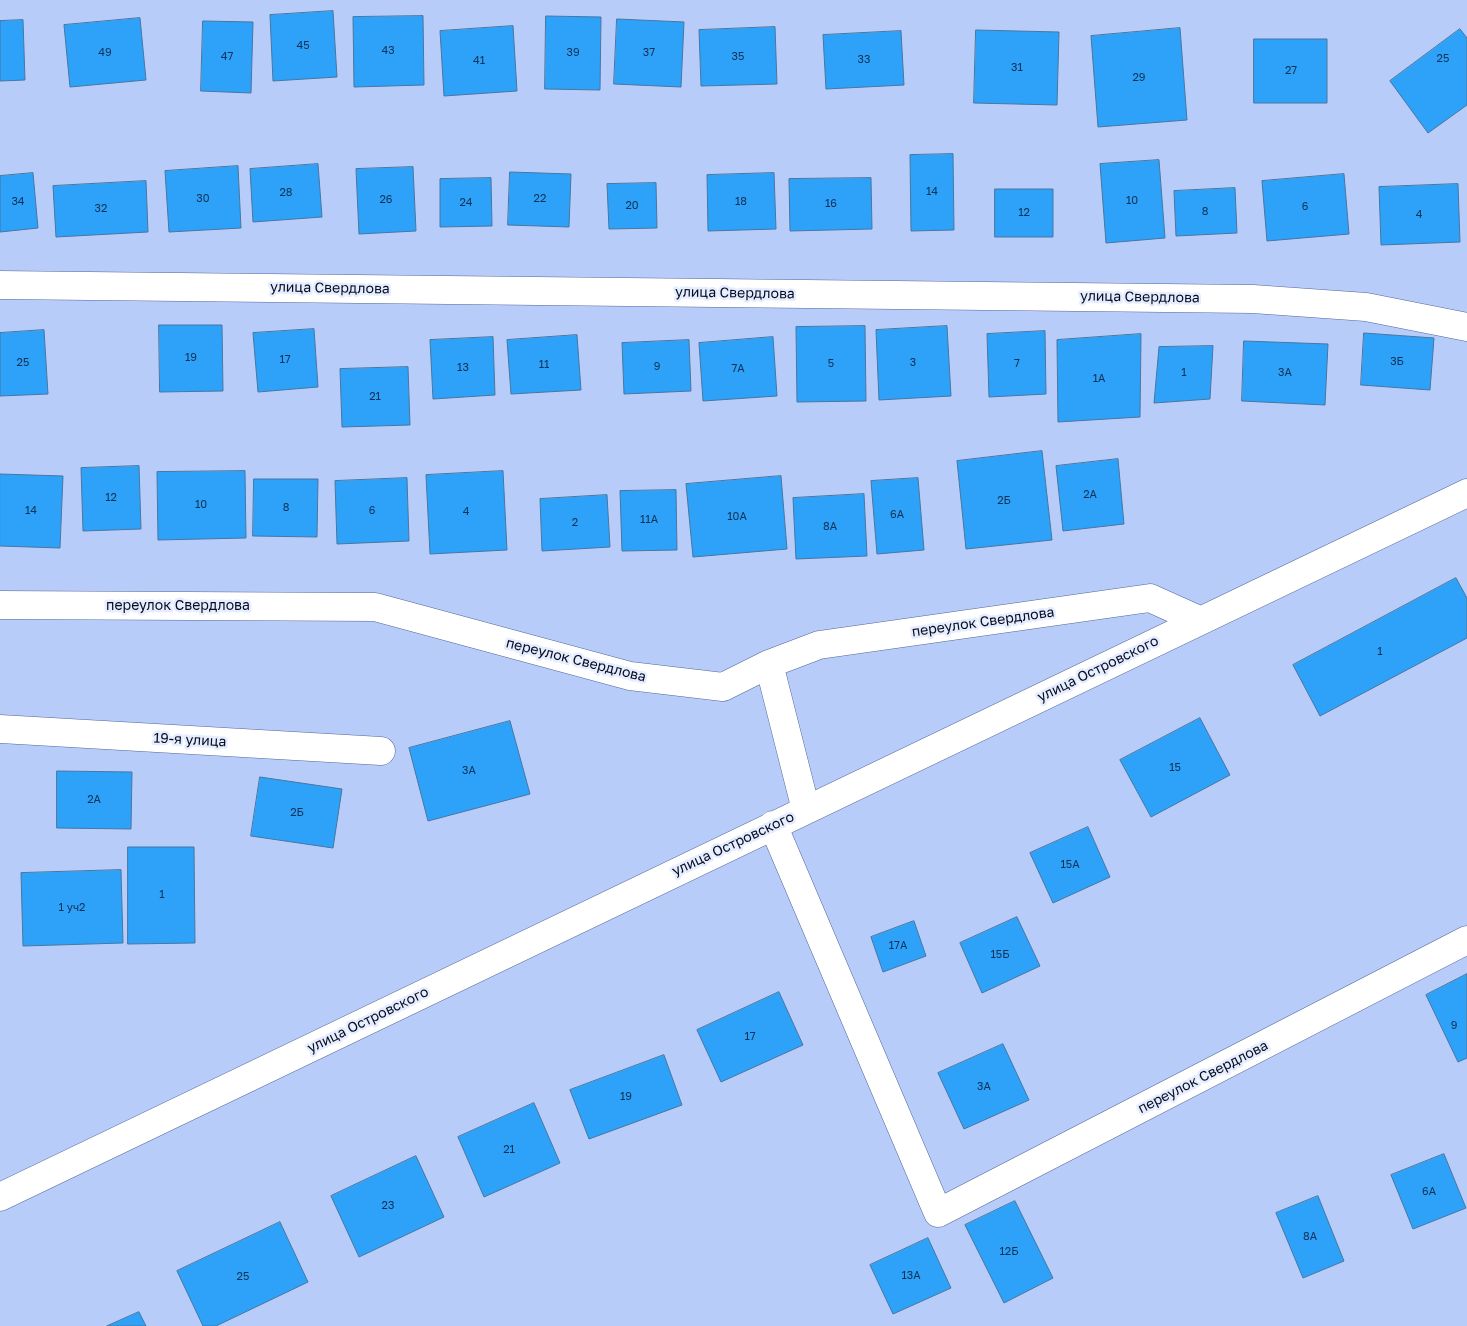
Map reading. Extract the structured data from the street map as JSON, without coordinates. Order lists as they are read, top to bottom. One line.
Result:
{"streets":{"street":["улица Свердлова","переулок Свердлова","улица Островского","19-я улица"]},"crossings":[["переулок Свердлова","улица Островского"]],"house_numbers":["45","43","49","39","37","47","35","25","33","41","31","27","29","14","28","30","22","26","10","34","18","24","16","20","6","32","8","12","4","19","17","3Б","25","3","5","7","11","9","13","7А","1","3А","1А","21","2А","12","2Б","10","8","14","6","4","6А","10А","11А","2","8А","1","15","3А","2А","2Б","15А","1","1 уч2","17А","15Б","9","17","3А","19","21","6А","23","8А","12Б","13А","25"]}
